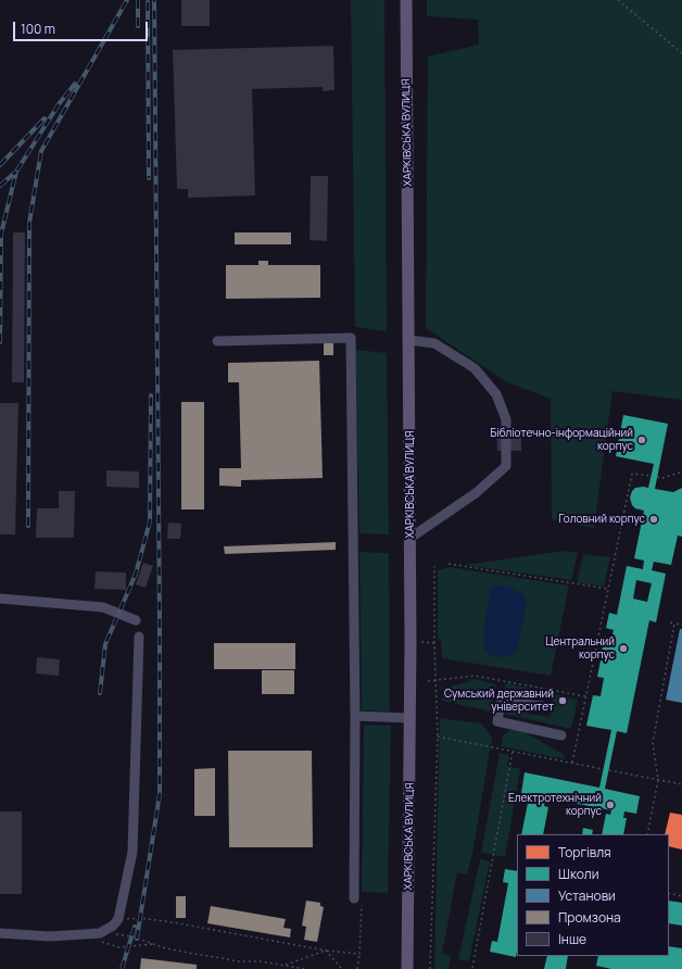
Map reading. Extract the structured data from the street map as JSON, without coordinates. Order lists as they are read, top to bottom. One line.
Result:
{"streets":{"main road":["ХАРКІВСЬКА ВУЛИЦЯ"]},"places":["Бібліотечно-інформаційний корпус","Головний корпус","Центральний корпус","Сумський державний університет","Електротехнічний корпус"],"legend":["Торгівля","Школи","Установи","Промзона","Інше"],"scale_bar":"100 m"}
